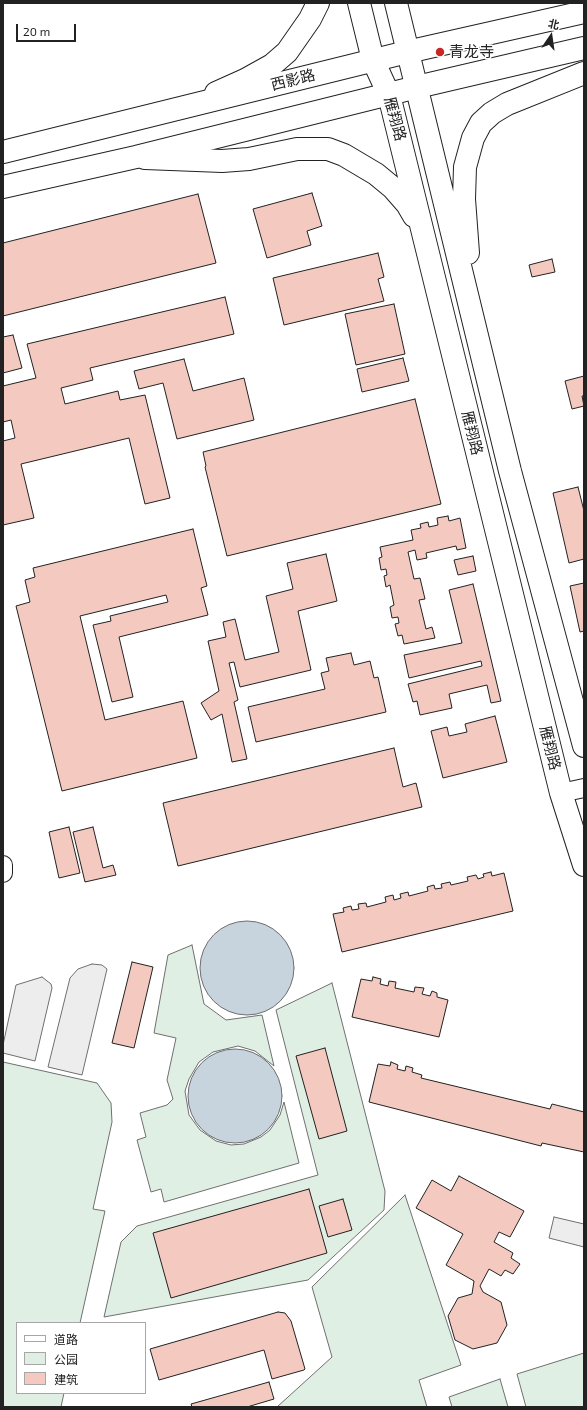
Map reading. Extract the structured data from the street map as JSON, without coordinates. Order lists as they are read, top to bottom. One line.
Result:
{"streets":{"main road":["西影路","雁翔路"]},"crossings":[["西影路","雁翔路"]],"places":["青龙寺"],"legend":["道路","公园","建筑"],"scale_bar":"20 m","north":"top"}
